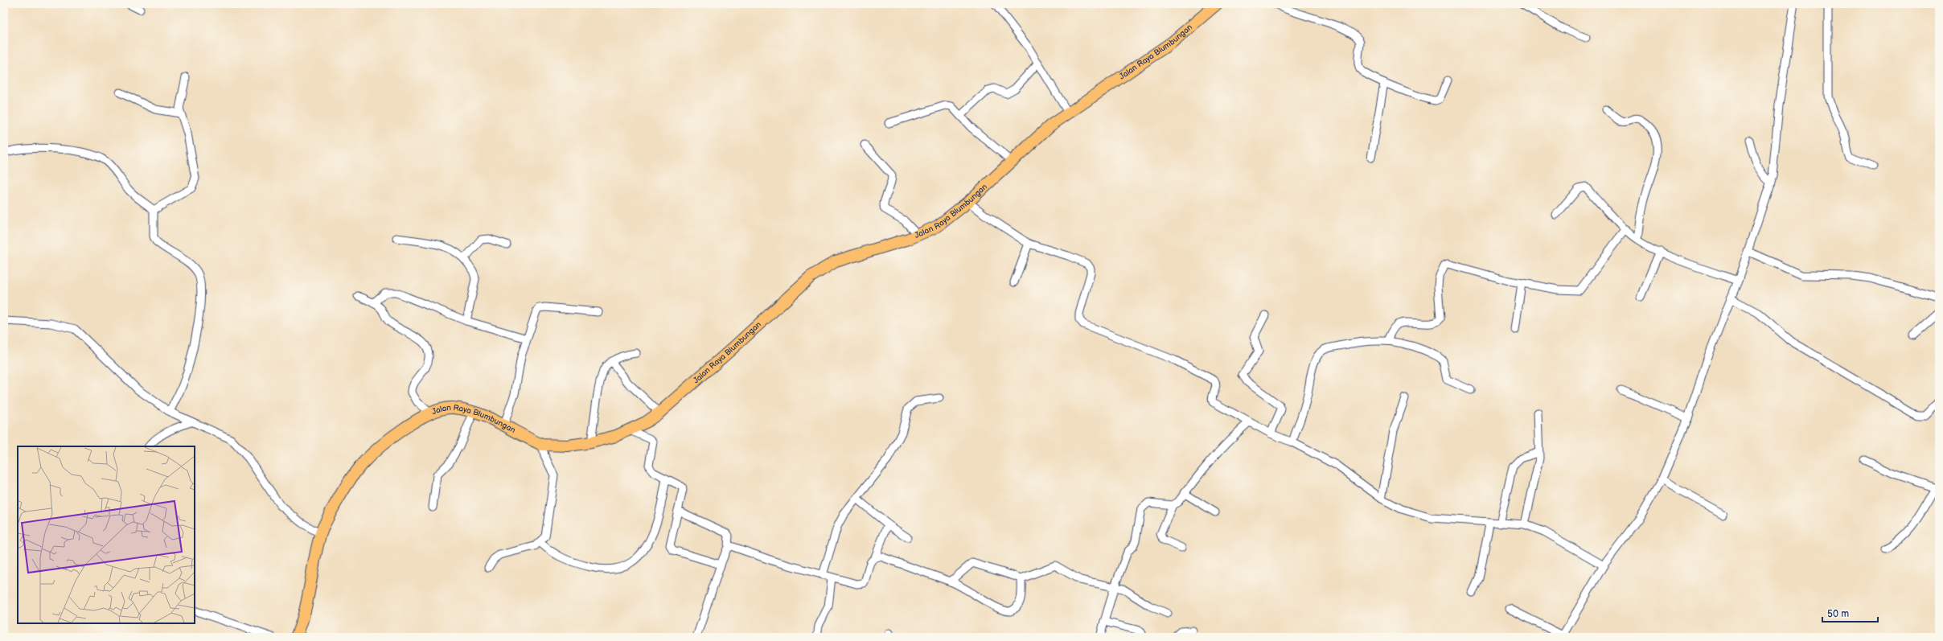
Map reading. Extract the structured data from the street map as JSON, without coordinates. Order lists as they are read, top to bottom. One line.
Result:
{"streets":{"main road":["Jalan Raya Blumbungan"]},"scale_bar":"50 m"}
